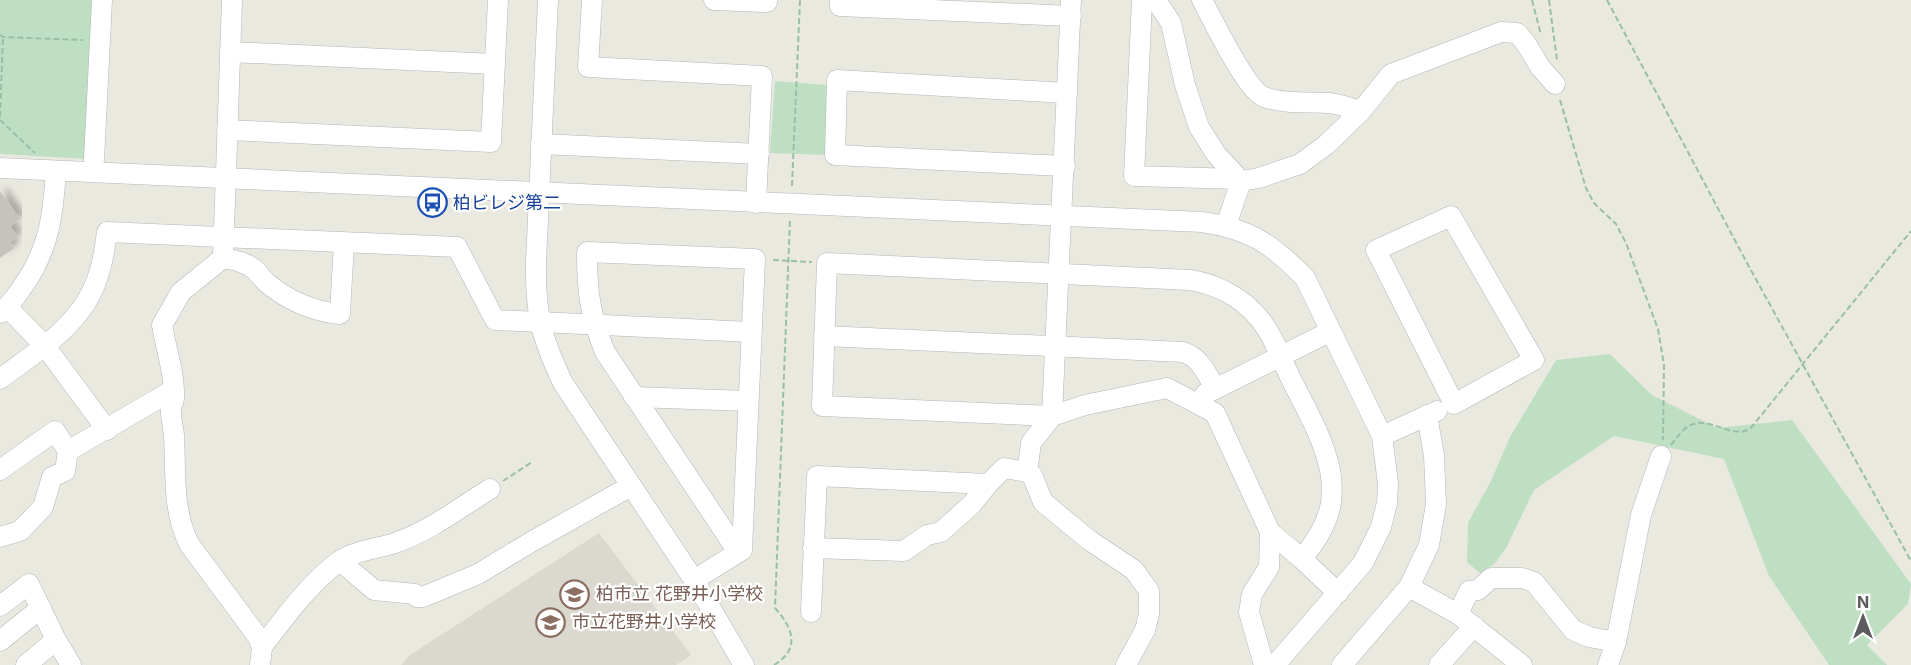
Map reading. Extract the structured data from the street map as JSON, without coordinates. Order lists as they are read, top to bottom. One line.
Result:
{"places":{"bus stop":["柏ビレジ第二"],"school or university":["柏市立 花野井小学校","市立花野井小学校"]},"north":"top"}
